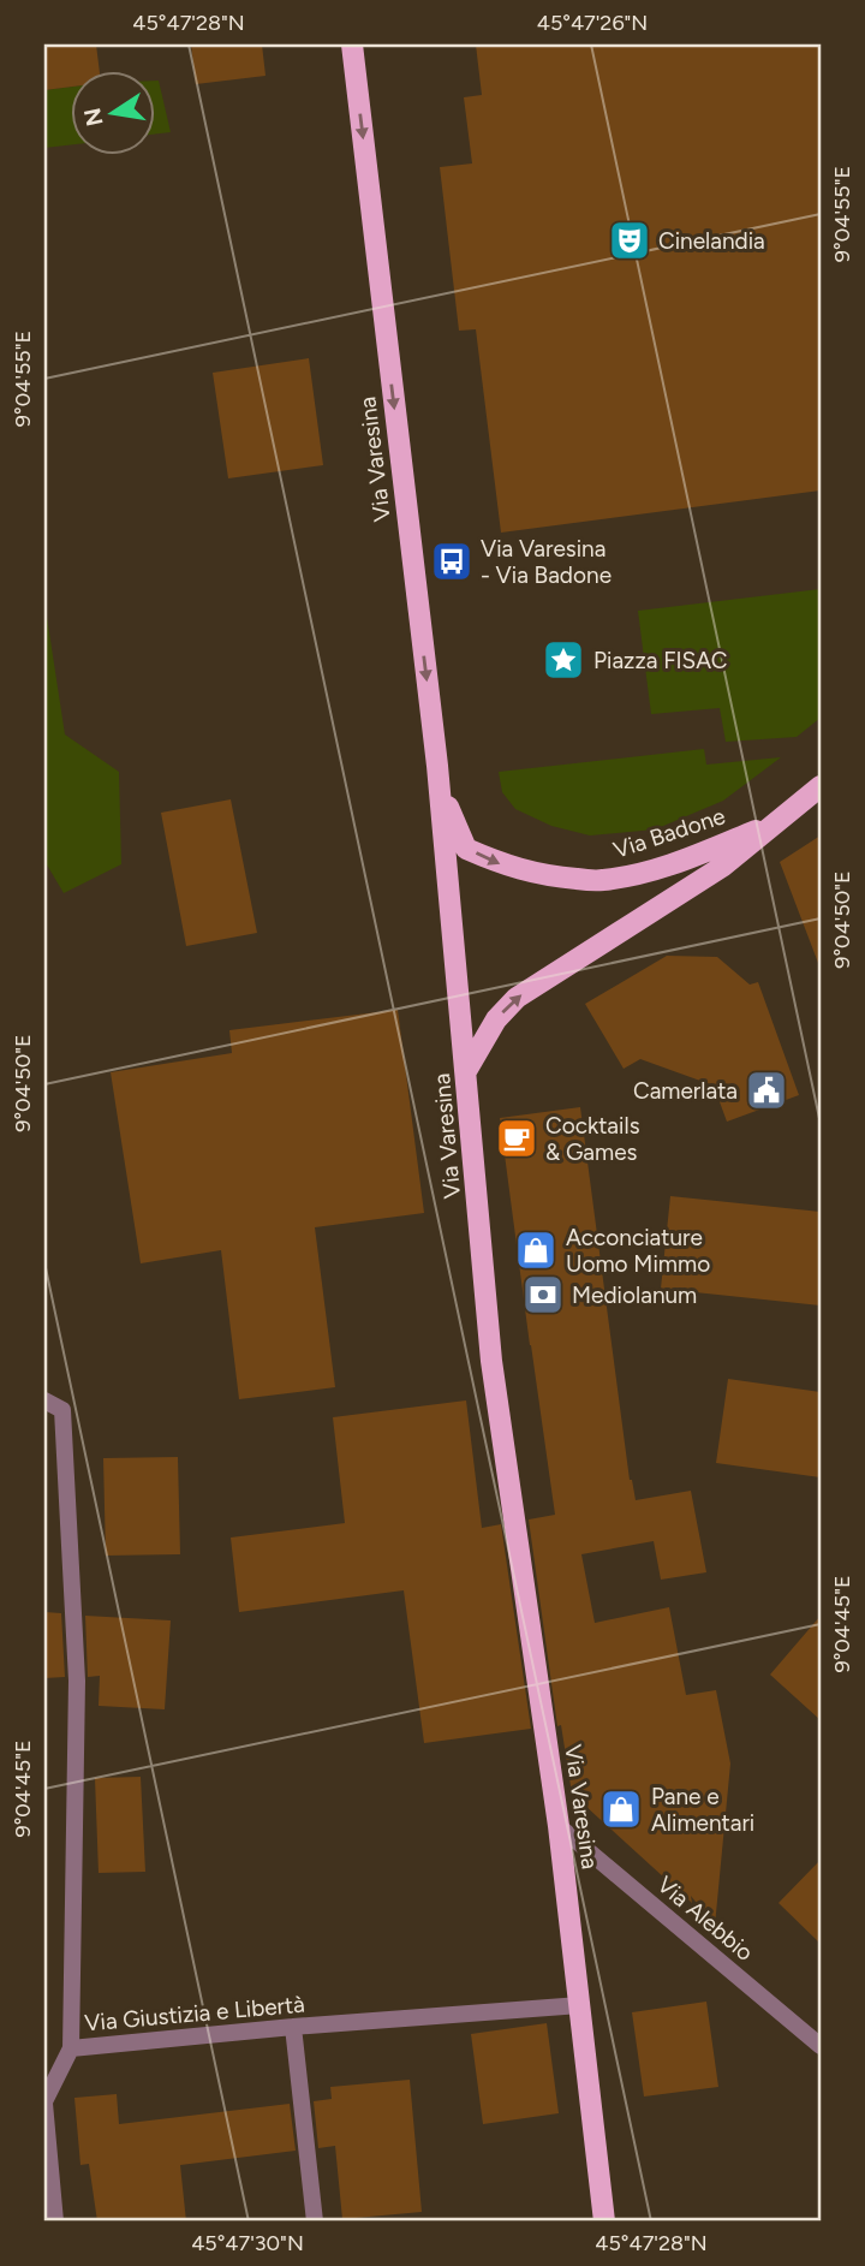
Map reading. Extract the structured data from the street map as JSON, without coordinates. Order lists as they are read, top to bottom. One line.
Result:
{"streets":{"main road":["Via Varesina","Via Badone"],"street":["Via Alebbio","Via Giustizia e Libertà"]},"crossings":[["Via Varesina","Via Badone"],["Via Varesina","Via Alebbio"],["Via Varesina","Via Giustizia e Libertà"]],"one_way":["Via Badone"],"places":{"theatre":["Cinelandia"],"bus stop":["Via Varesina - Via Badone"],"place":["Piazza FISAC"],"public building":["Camerlata"],"cafe":["Cocktails & Games"],"shop":["Acconciature Uomo Mimmo","Pane e Alimentari"],"bank":["Mediolanum"]},"north":"left","coordinates":["45°47'28\"N","45°47'26\"N","9°04'55\"E","9°04'50\"E","9°04'45\"E","45°47'30\"N"]}
